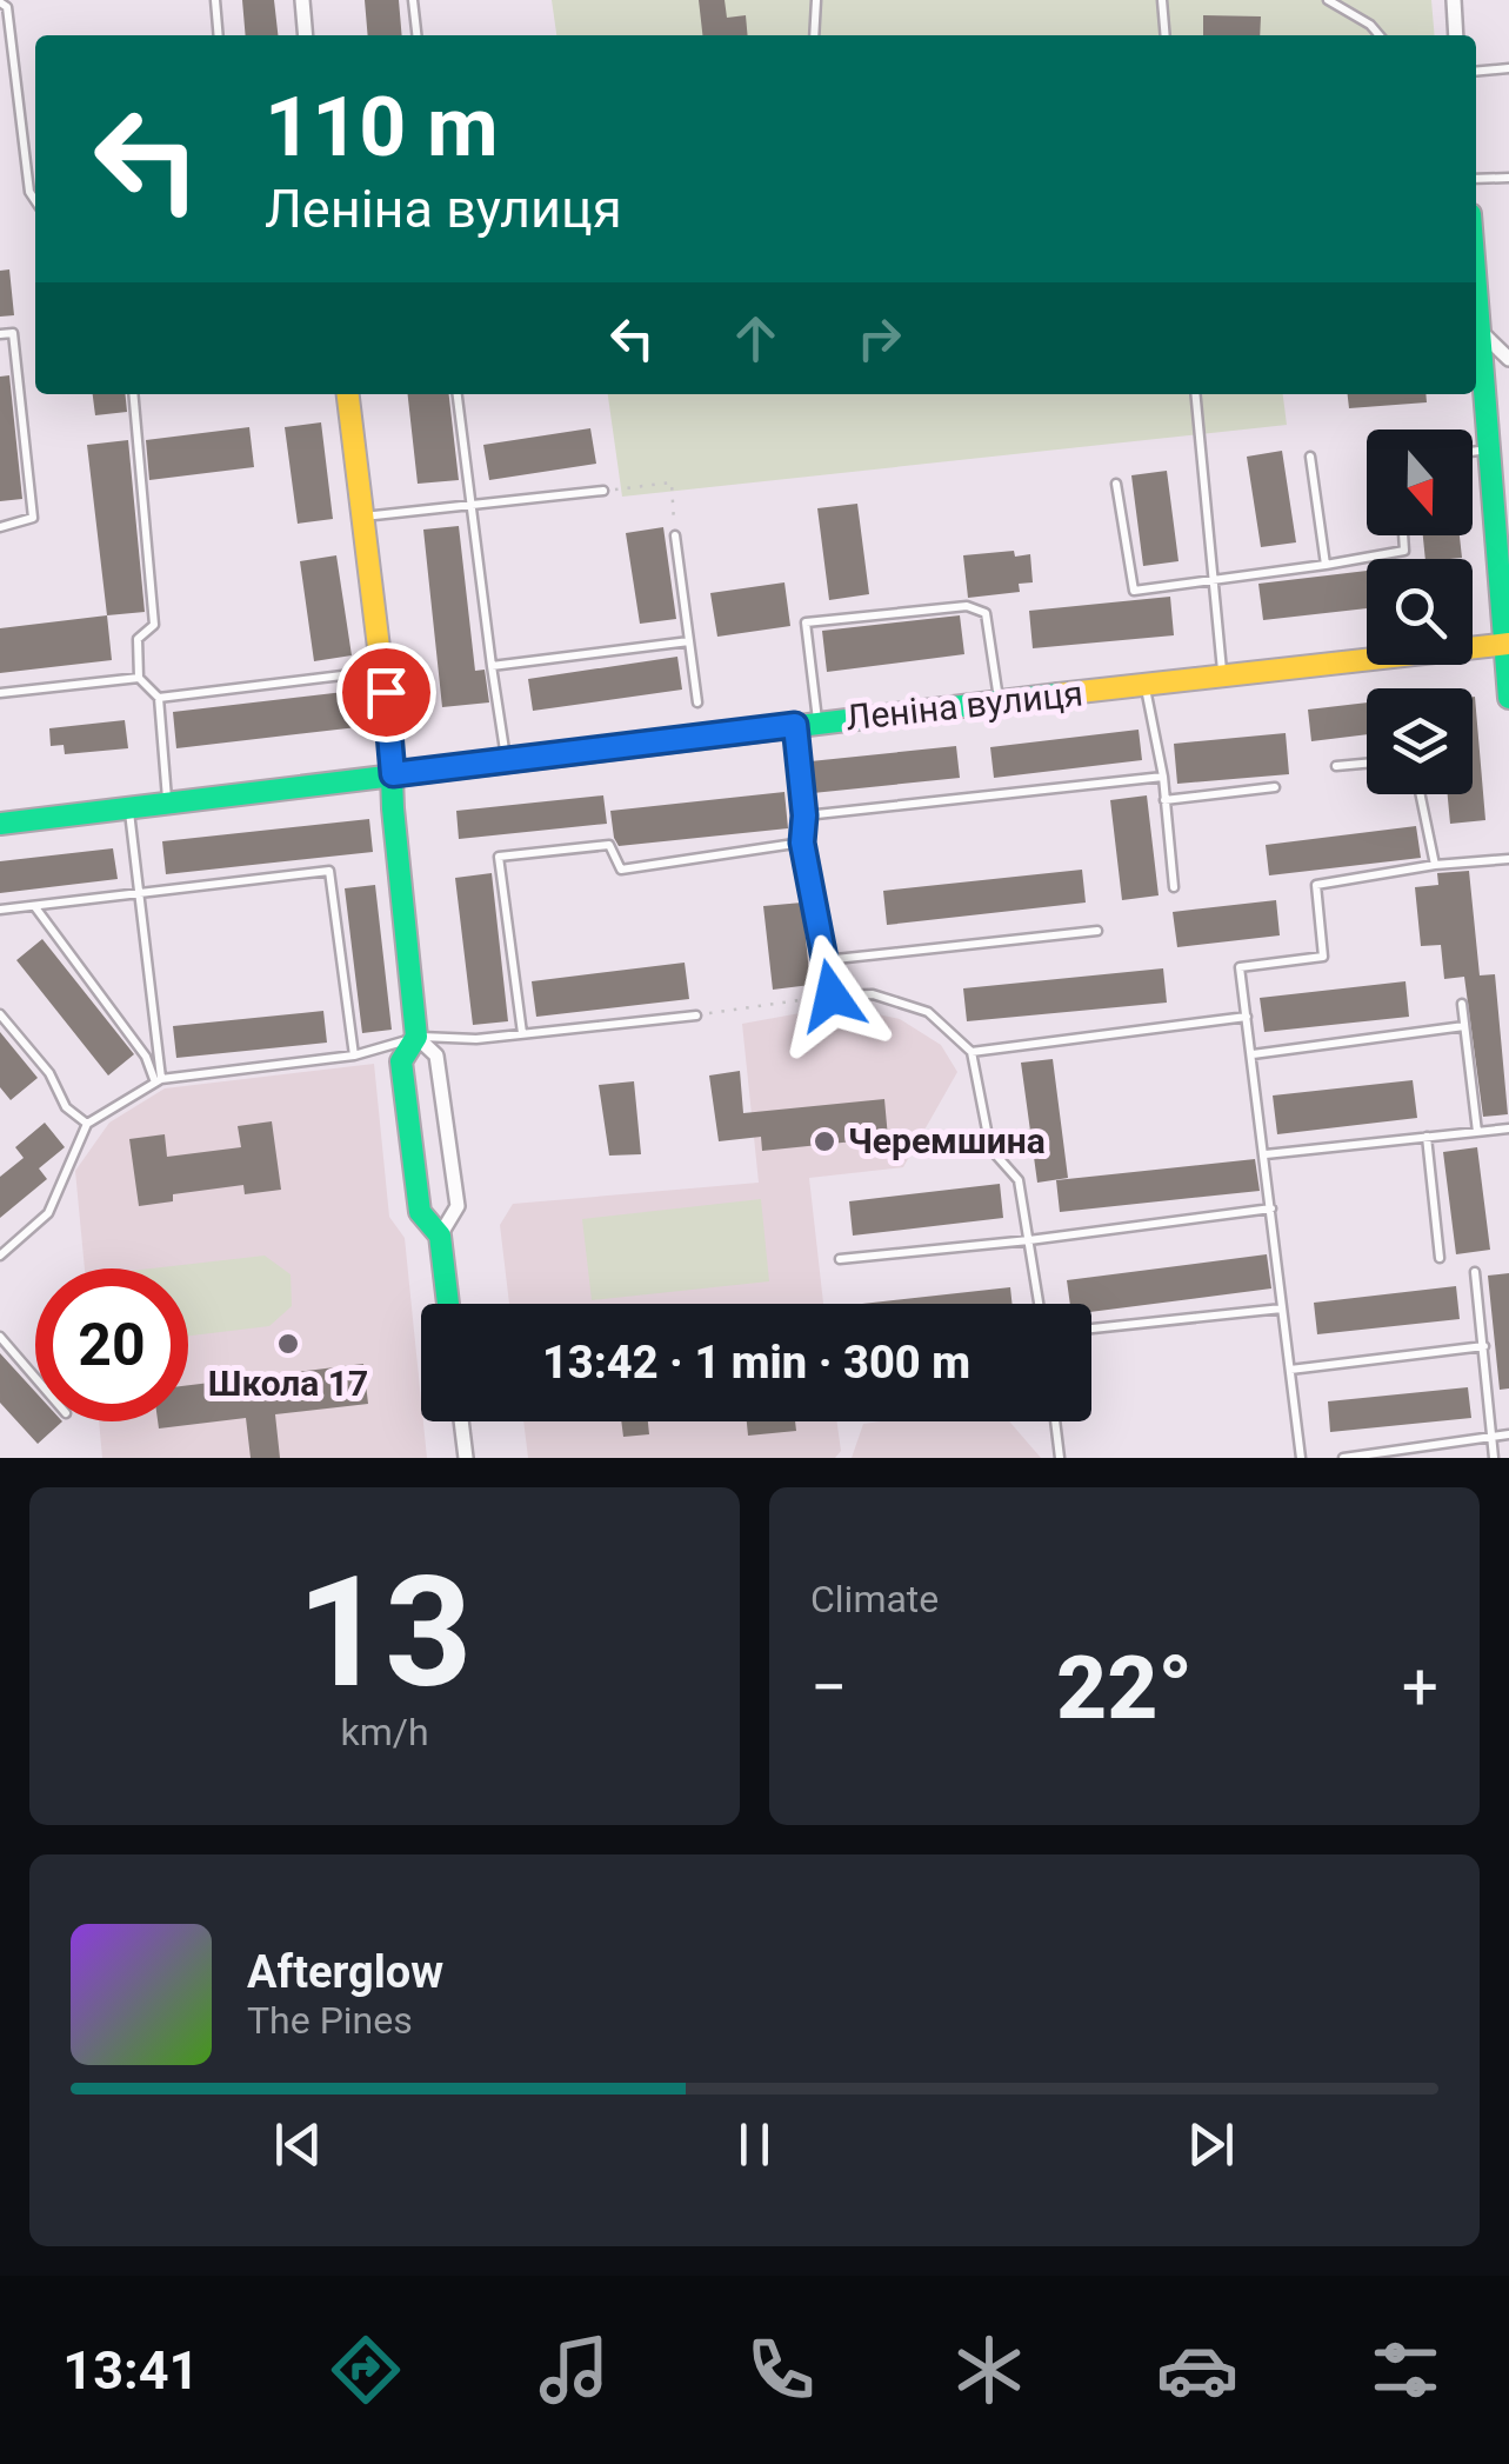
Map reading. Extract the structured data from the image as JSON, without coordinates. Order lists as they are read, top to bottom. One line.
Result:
{"streets":{"street":["Леніна вулиця"]},"places":["Черемшина","Школа 17"],"north":"bottom","page":{"turn":["110 m","Леніна вулиця"],"limit":"20","trip":"13:42 · 1 min · 300 m","tile":[["13","km/h"],"Climate"],"heat":["−","22°","+"],"song":["Afterglow","The Pines"],"tabs":"13:41"}}
